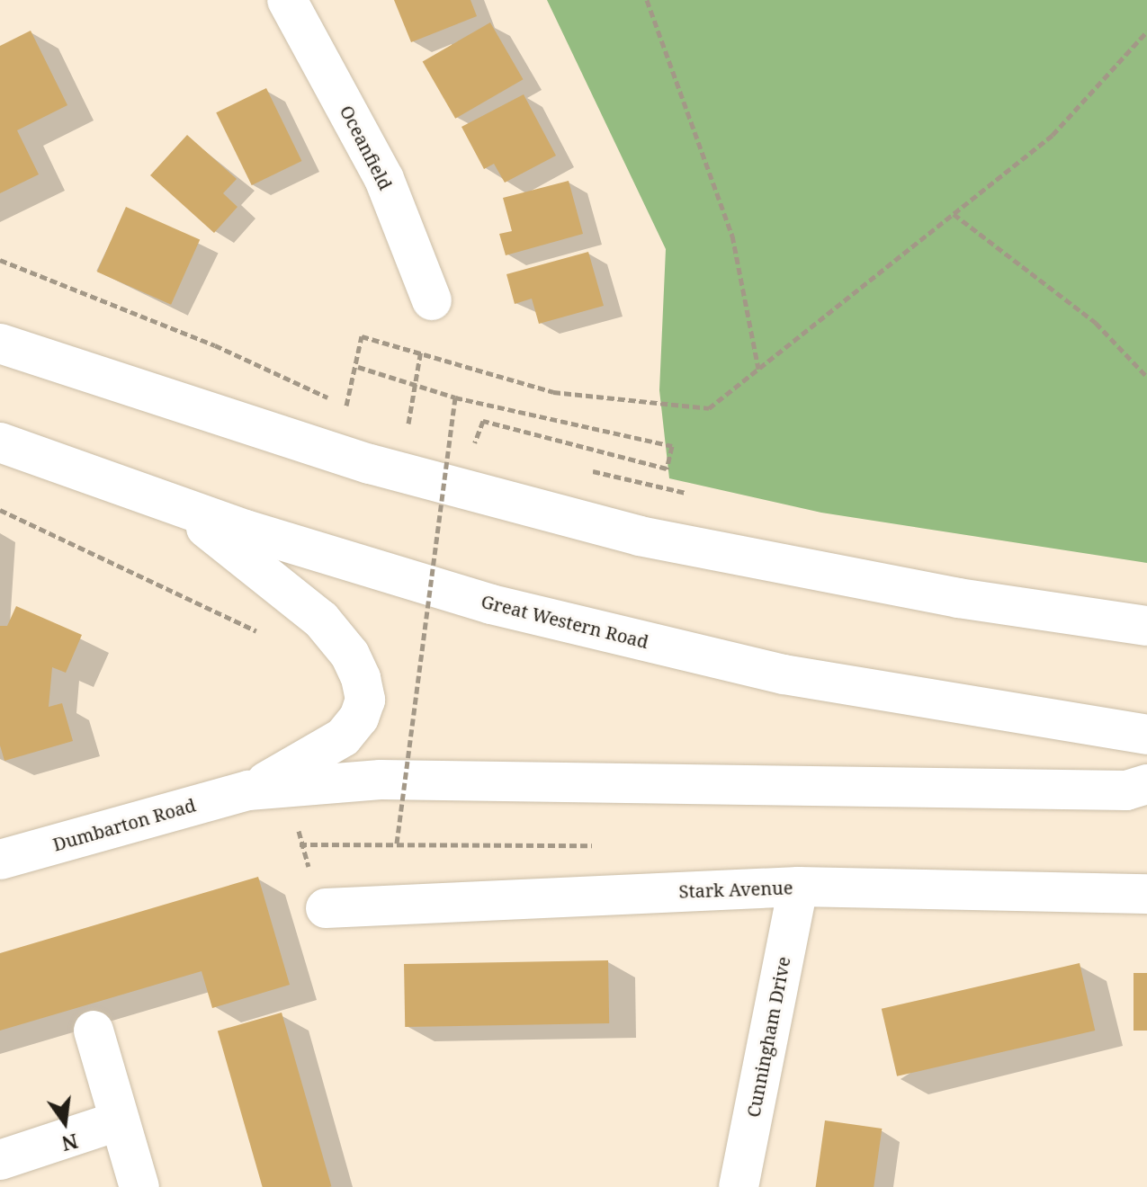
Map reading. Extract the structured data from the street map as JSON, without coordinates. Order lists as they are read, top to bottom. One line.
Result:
{"streets":{"main road":["Oceanfield","Great Western Road","Dumbarton Road","Stark Avenue","Cunningham Drive"]},"crossings":[["Stark Avenue","Cunningham Drive"]],"north":"bottom"}
